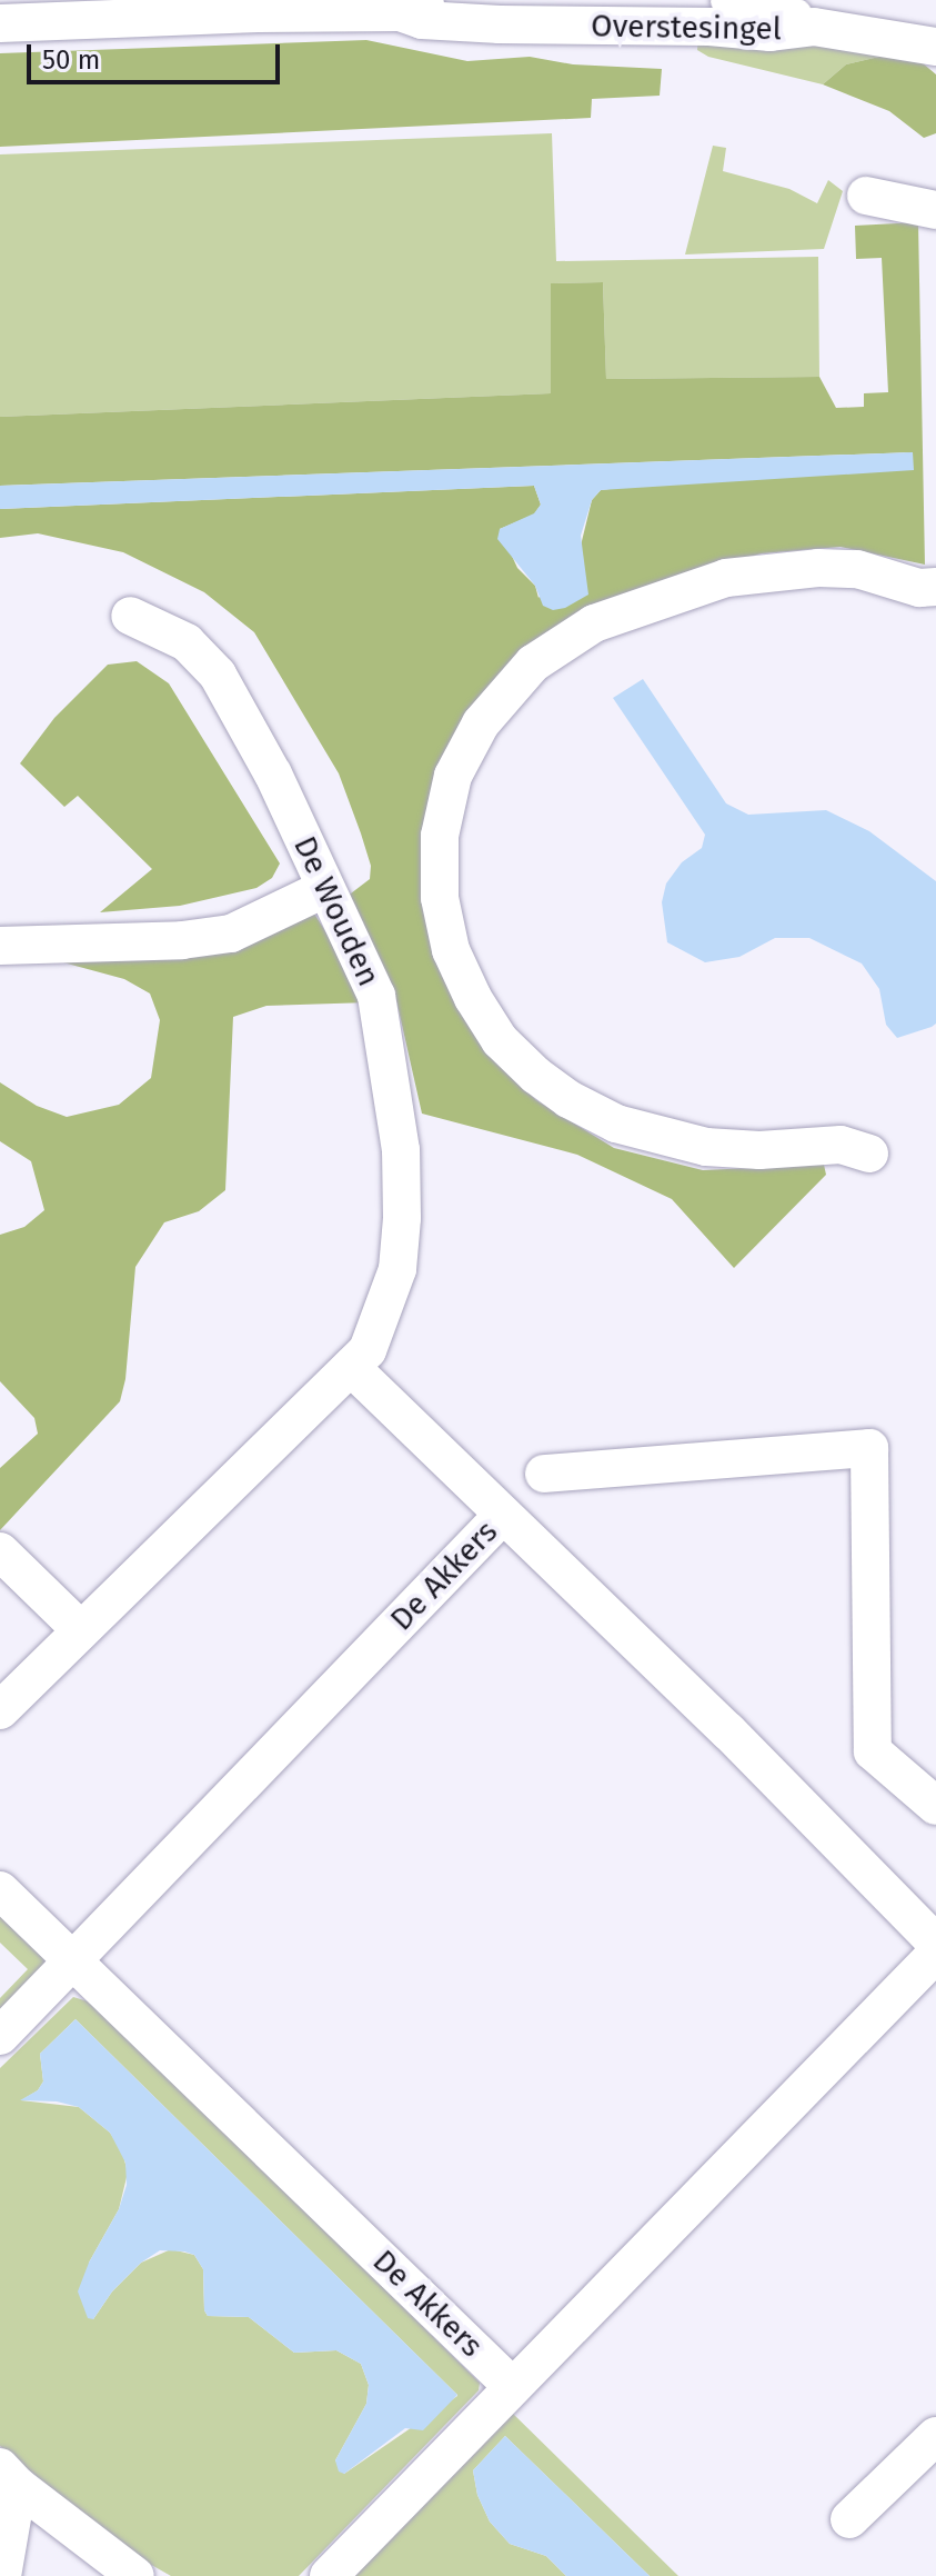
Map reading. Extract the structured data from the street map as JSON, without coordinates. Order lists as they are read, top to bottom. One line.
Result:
{"streets":{"street":["Overstesingel","De Wouden","De Akkers"]},"scale_bar":"50 m"}
